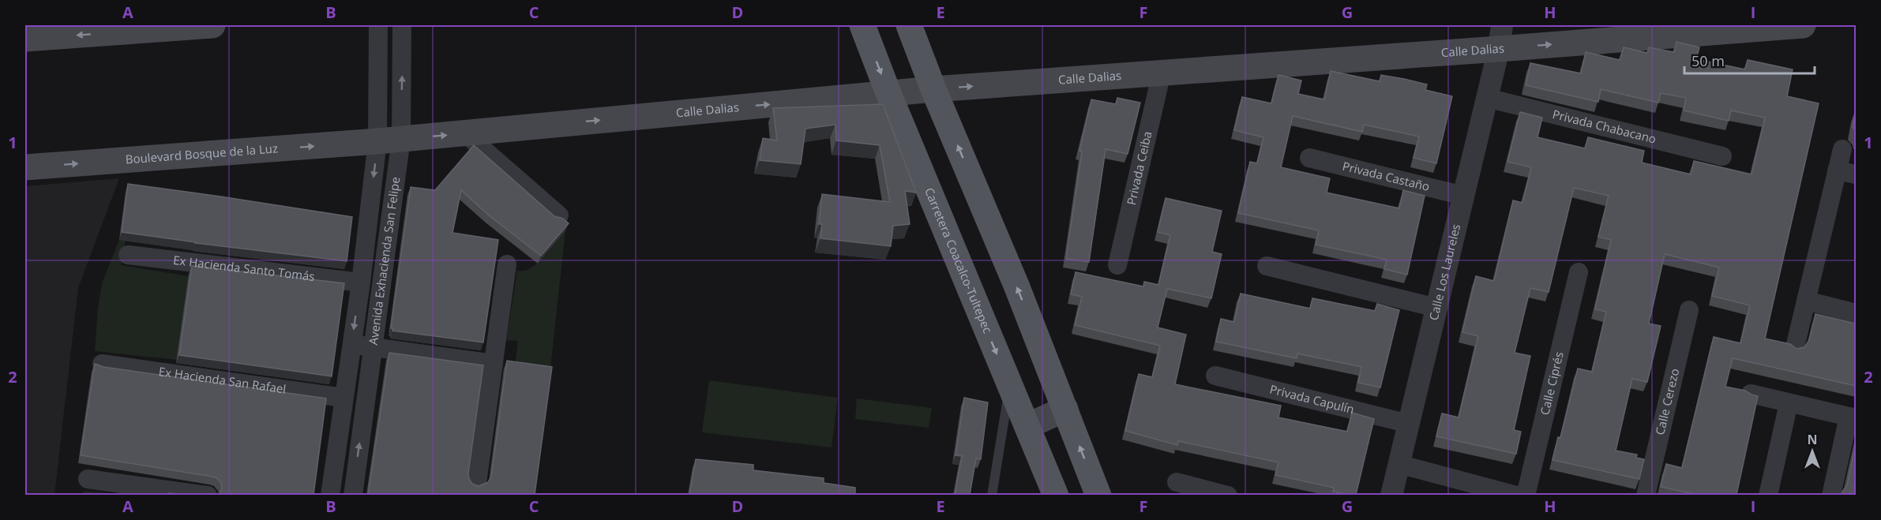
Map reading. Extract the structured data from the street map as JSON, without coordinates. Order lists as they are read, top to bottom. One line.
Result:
{"streets":{"main road":["Calle Dalias","Boulevard Bosque de la Luz","Carretera Coacalco-Tultepec"],"street":["Privada Chabacano","Privada Ceiba","Privada Castaño","Avenida Exhacienda San Felipe","Ex Hacienda Santo Tomás","Calle Los Laureles","Ex Hacienda San Rafael","Calle Ciprés","Privada Capulín","Calle Cerezo"]},"crossings":[["Calle Dalias","Boulevard Bosque de la Luz"],["Calle Dalias","Privada Ceiba"],["Calle Dalias","Avenida Exhacienda San Felipe"],["Calle Dalias","Carretera Coacalco-Tultepec"],["Calle Dalias","Calle Los Laureles"],["Privada Chabacano","Calle Los Laureles"],["Boulevard Bosque de la Luz","Avenida Exhacienda San Felipe"],["Privada Castaño","Calle Los Laureles"],["Avenida Exhacienda San Felipe","Ex Hacienda Santo Tomás"],["Avenida Exhacienda San Felipe","Ex Hacienda San Rafael"],["Calle Los Laureles","Privada Capulín"]],"one_way":["Calle Dalias"],"scale_bar":"50 m","north":"top","grid":{"columns":["A","B","C","D","E","F","G","H","I"],"rows":["1","2"]}}
